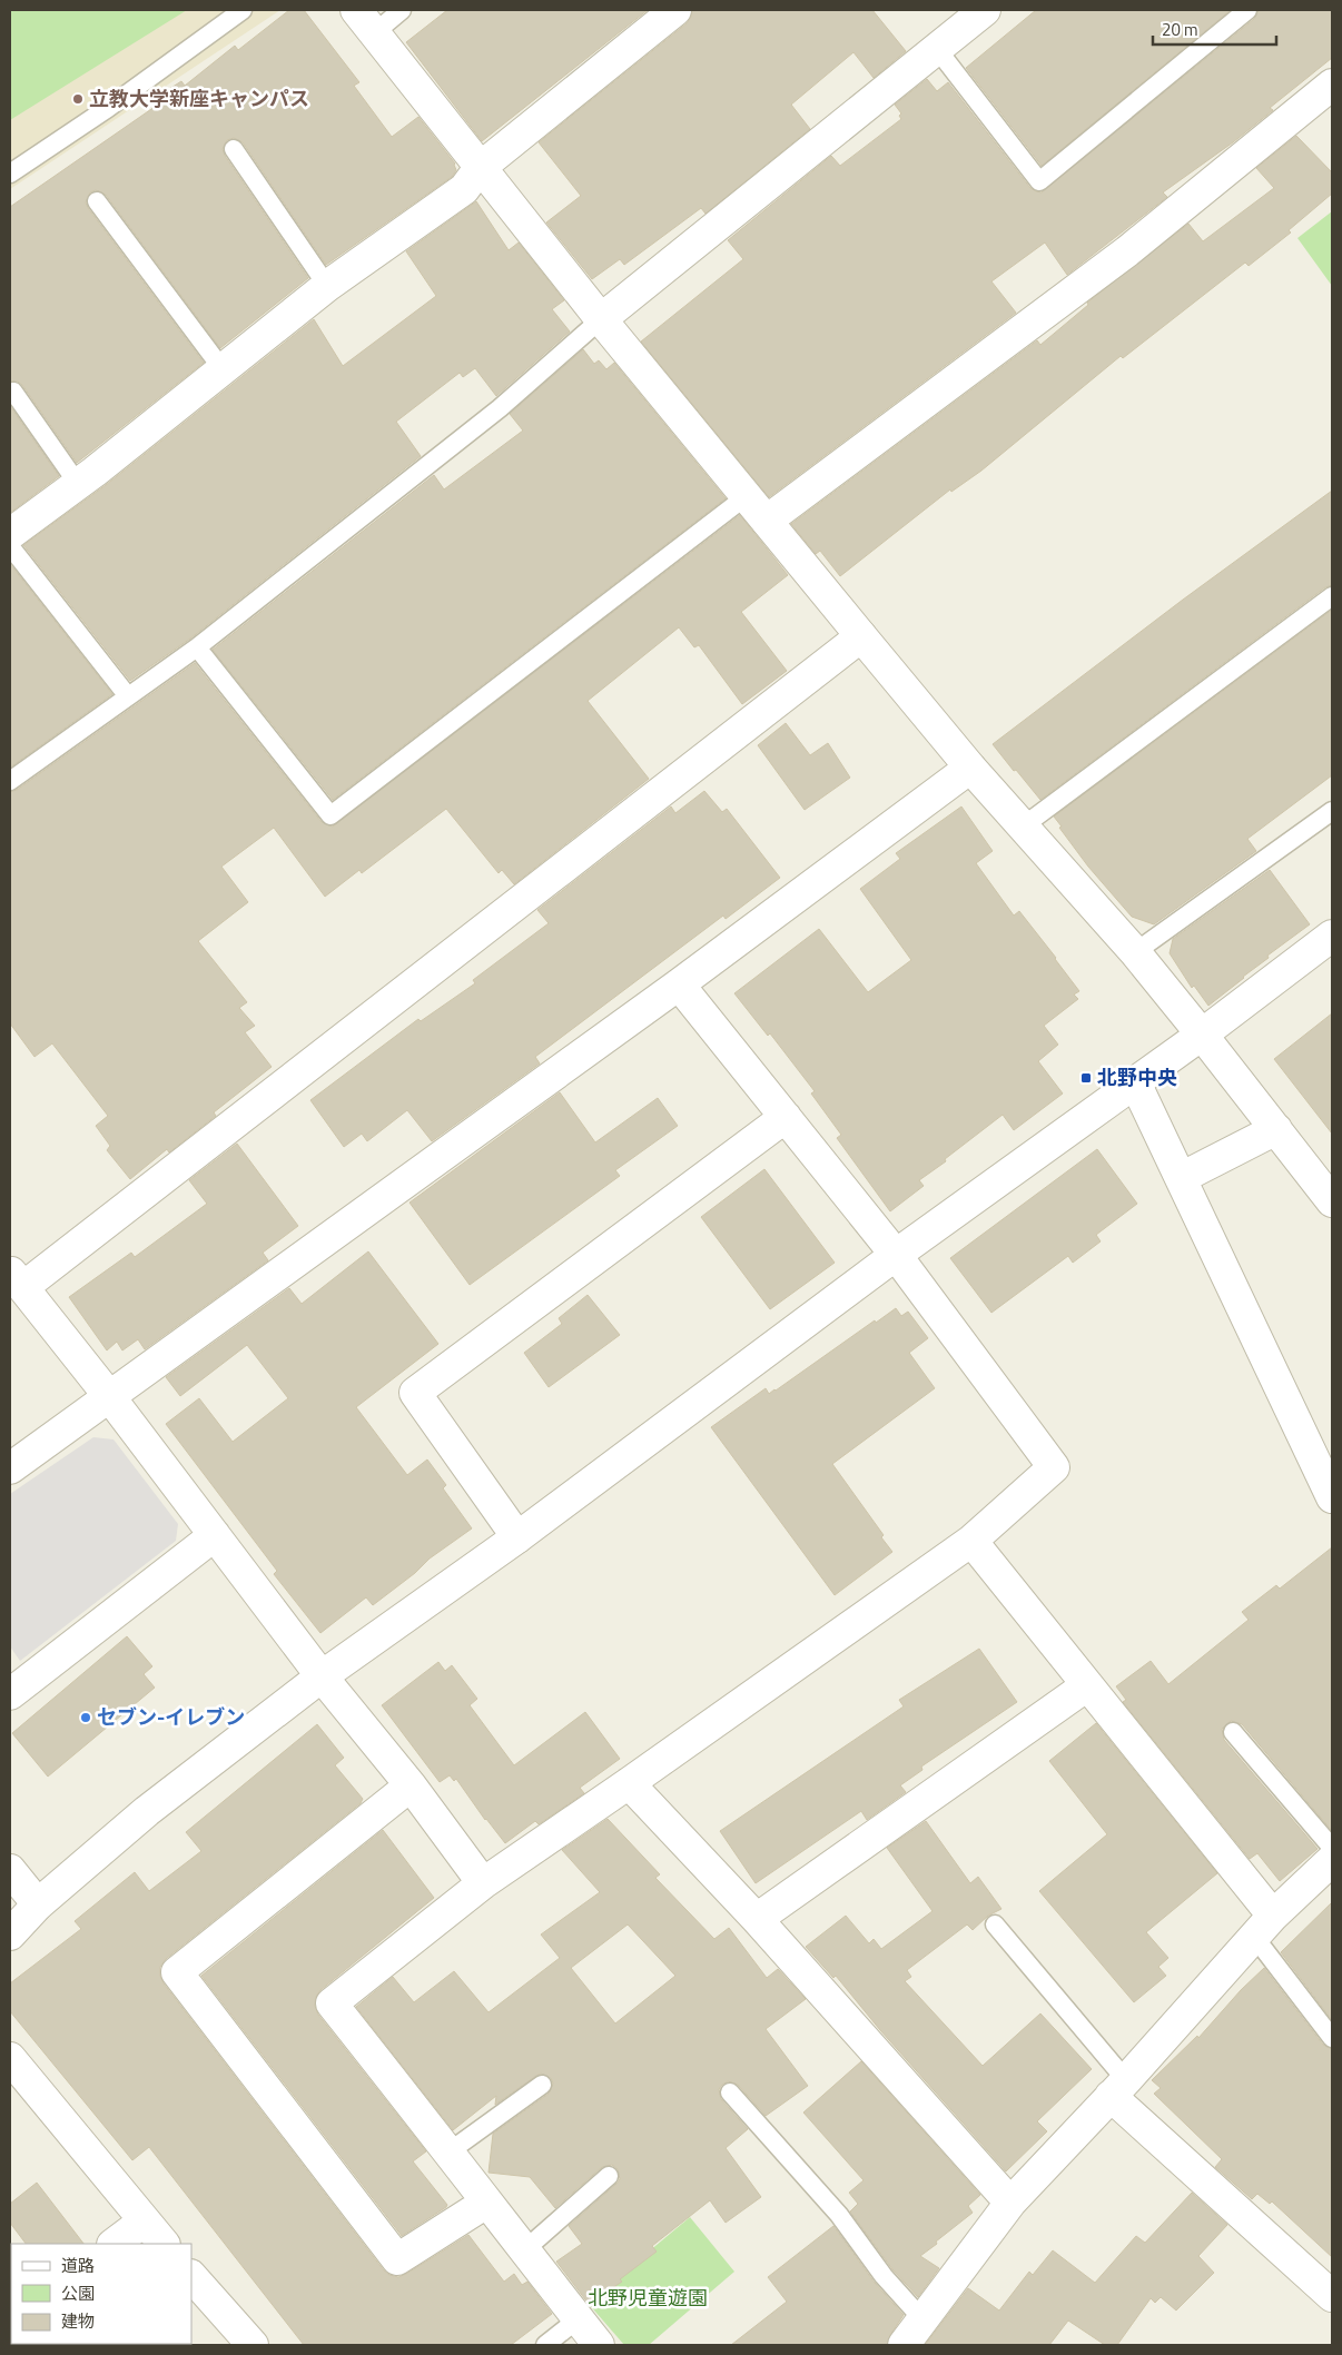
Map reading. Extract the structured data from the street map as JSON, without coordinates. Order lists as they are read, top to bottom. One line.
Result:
{"parks":["北野児童遊園"],"places":{"other":["立教大学新座キャンパス","セブン-イレブン"],"transit":["北野中央"]},"legend":["道路","公園","建物"],"scale_bar":"20 m"}
